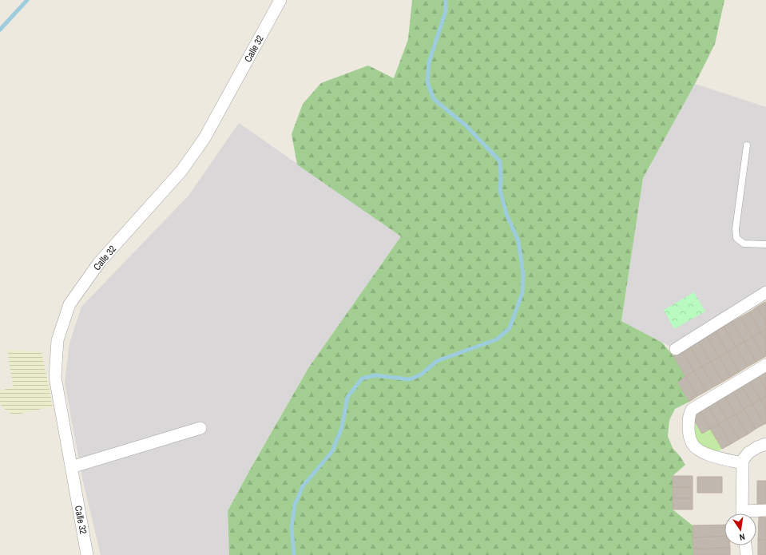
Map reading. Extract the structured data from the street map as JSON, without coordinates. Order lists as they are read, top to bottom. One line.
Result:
{"streets":{"street":["Calle 32"]},"north":"bottom"}
